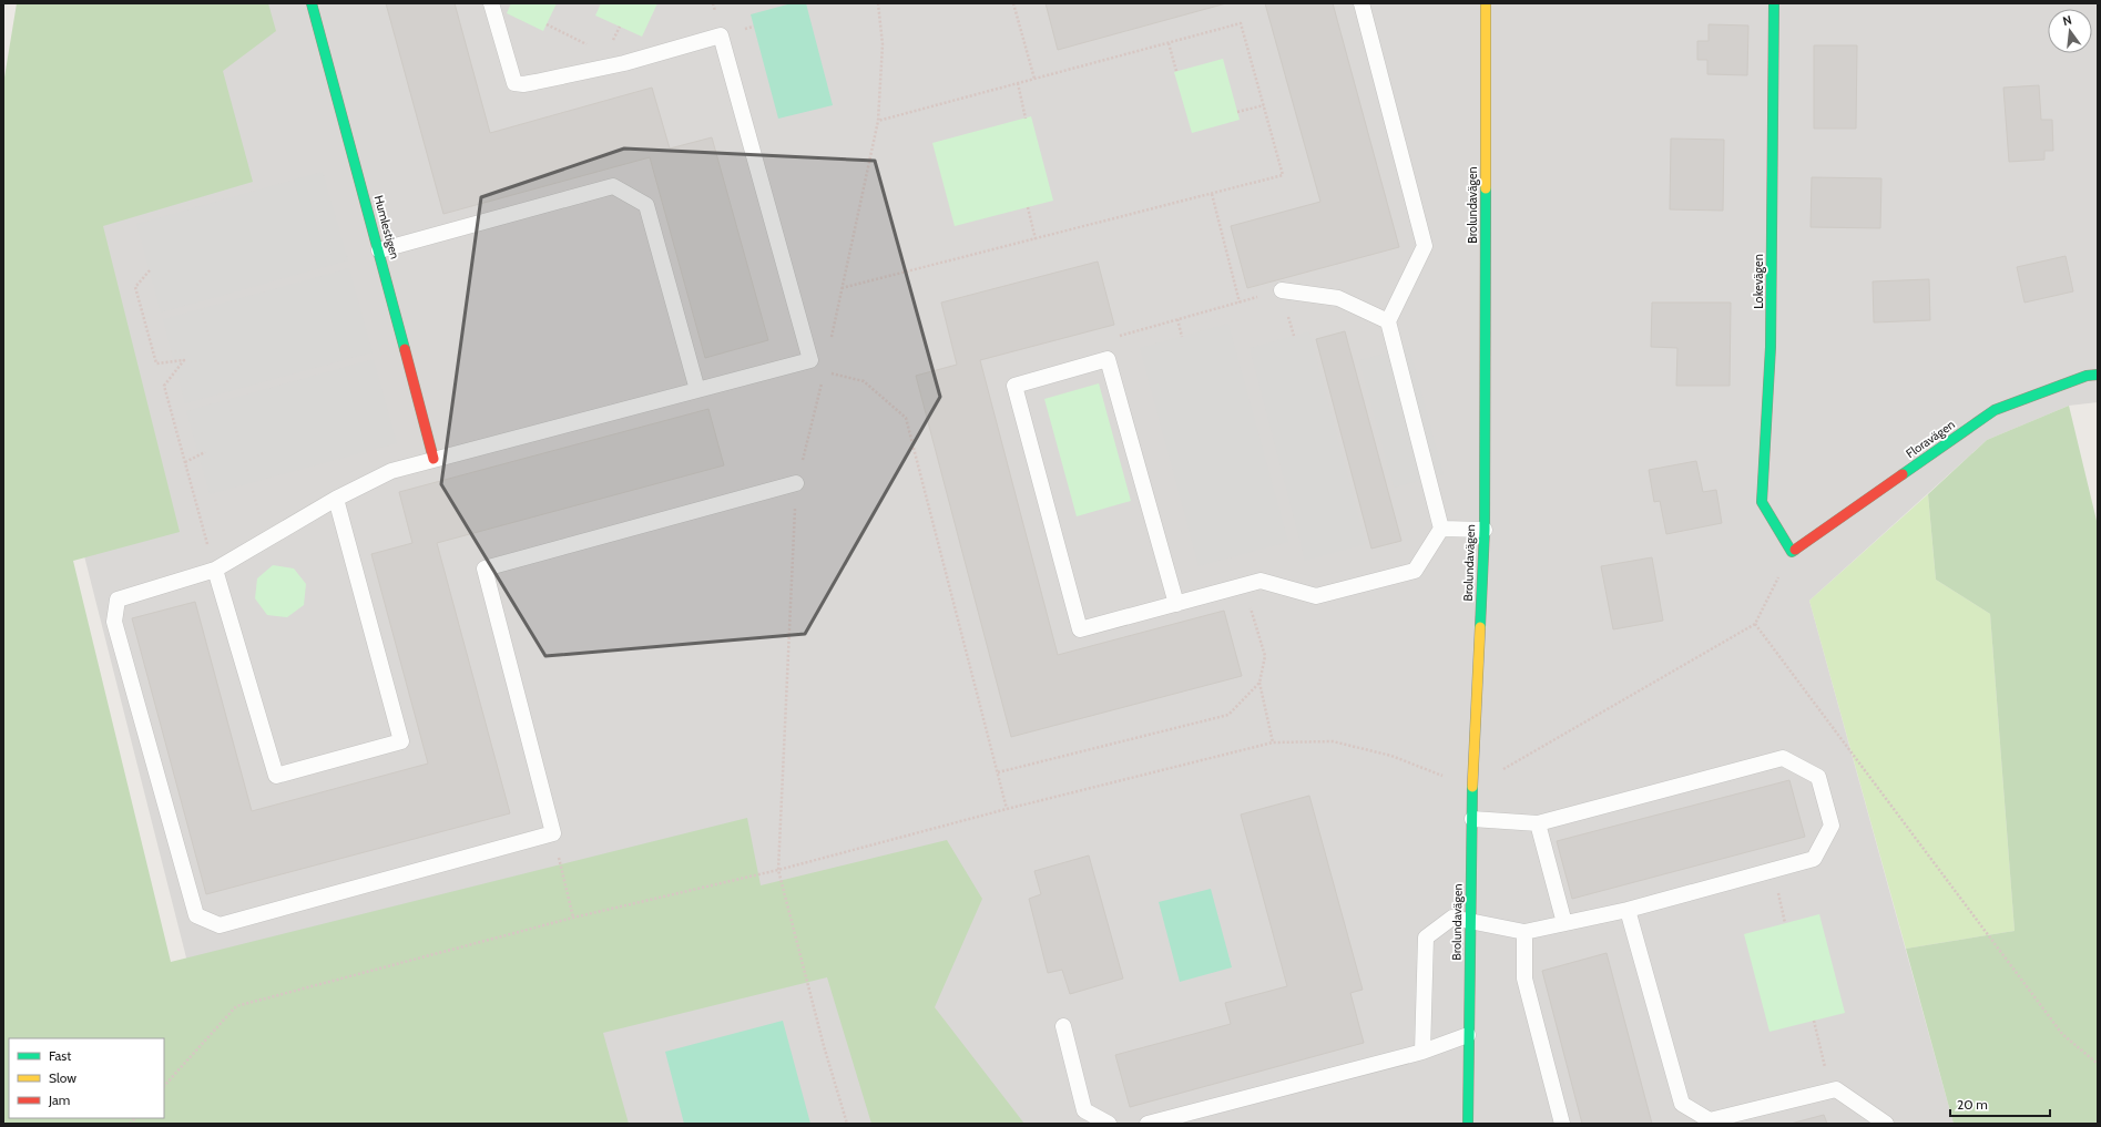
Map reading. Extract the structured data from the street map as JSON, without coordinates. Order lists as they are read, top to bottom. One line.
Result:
{"streets":{"street":["Brolundavägen","Humlestigen","Lokevägen","Floravägen"]},"crossings":[["Lokevägen","Floravägen"]],"legend":["Fast","Slow","Jam"],"scale_bar":"20 m","north":"top"}
